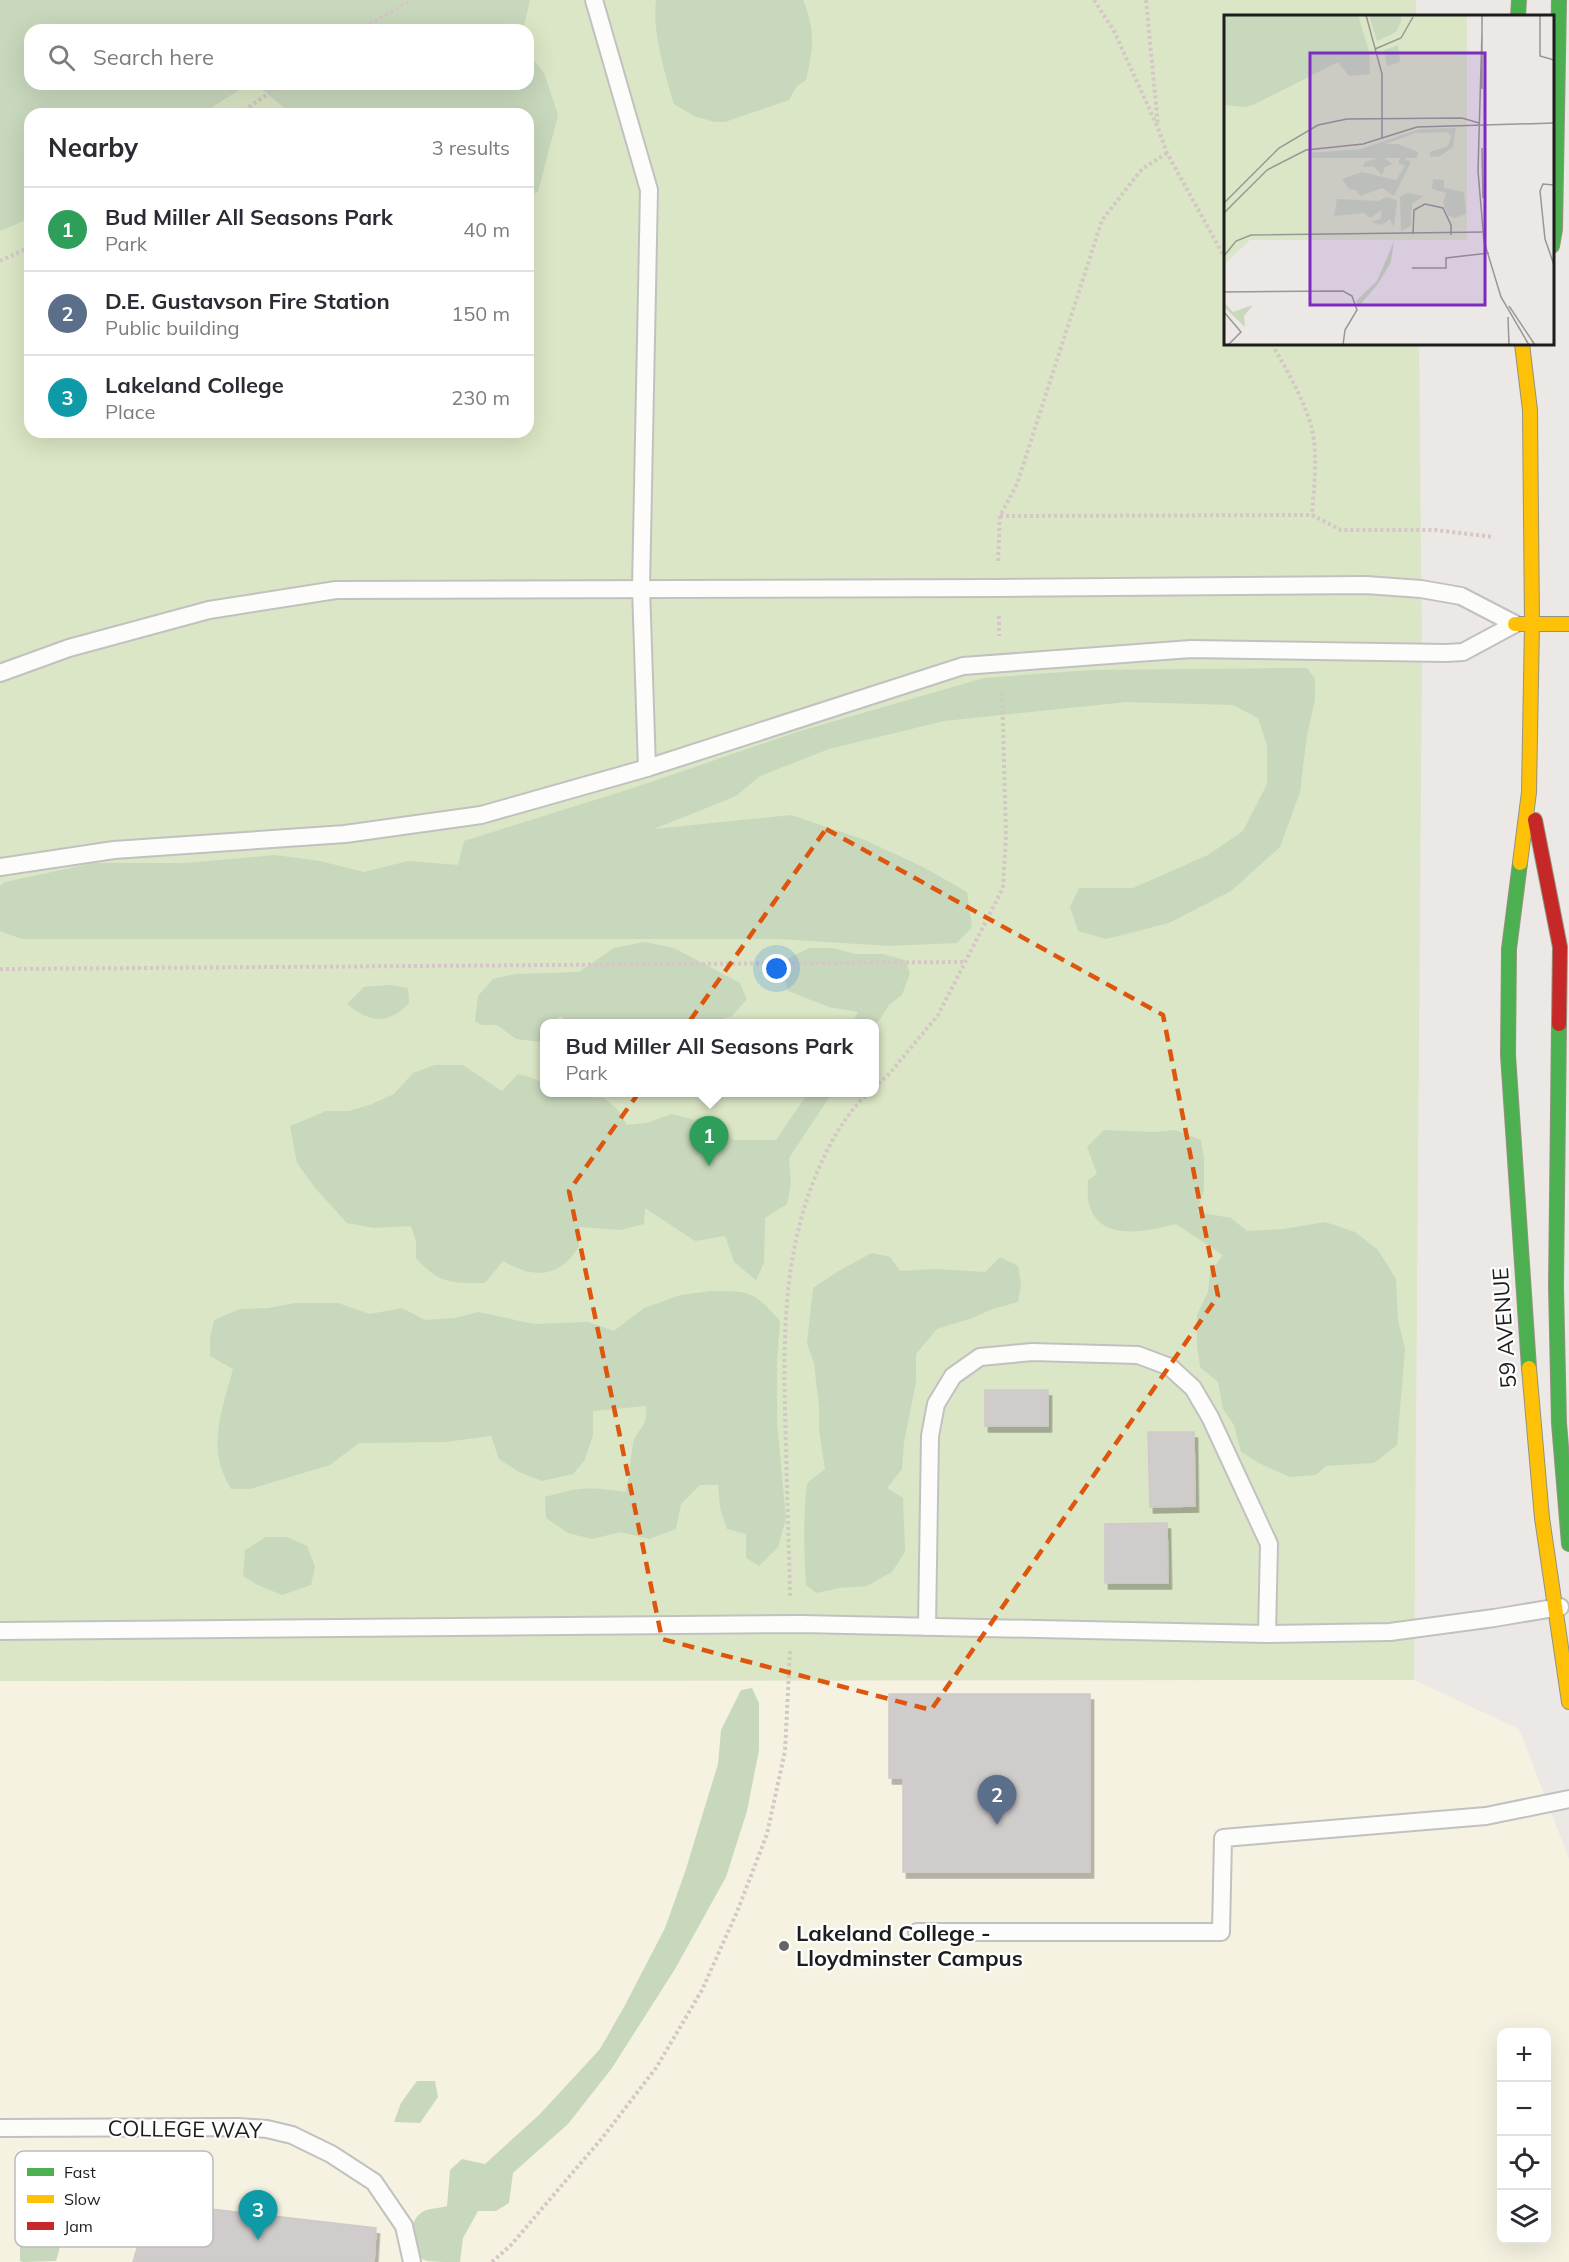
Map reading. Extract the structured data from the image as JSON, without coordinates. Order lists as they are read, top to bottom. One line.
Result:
{"streets":{"main road":["59 AVENUE"],"lane":["COLLEGE WAY"]},"places":["Lakeland College - Lloydminster Campus"],"legend":["Fast","Slow","Jam"],"page":{"search":"Search here","heading":["Nearby","3 results"],"list":[{"mark":"1","name":"Bud Miller All Seasons Park","note":"Park","value":"40 m"},{"mark":"2","name":"D.E. Gustavson Fire Station","note":"Public building","value":"150 m"},{"mark":"3","name":"Lakeland College","note":"Place","value":"230 m"}],"popup":["Bud Miller All Seasons Park","Park"],"pins":["1","2","3"],"map_buttons":["+","−"]}}
